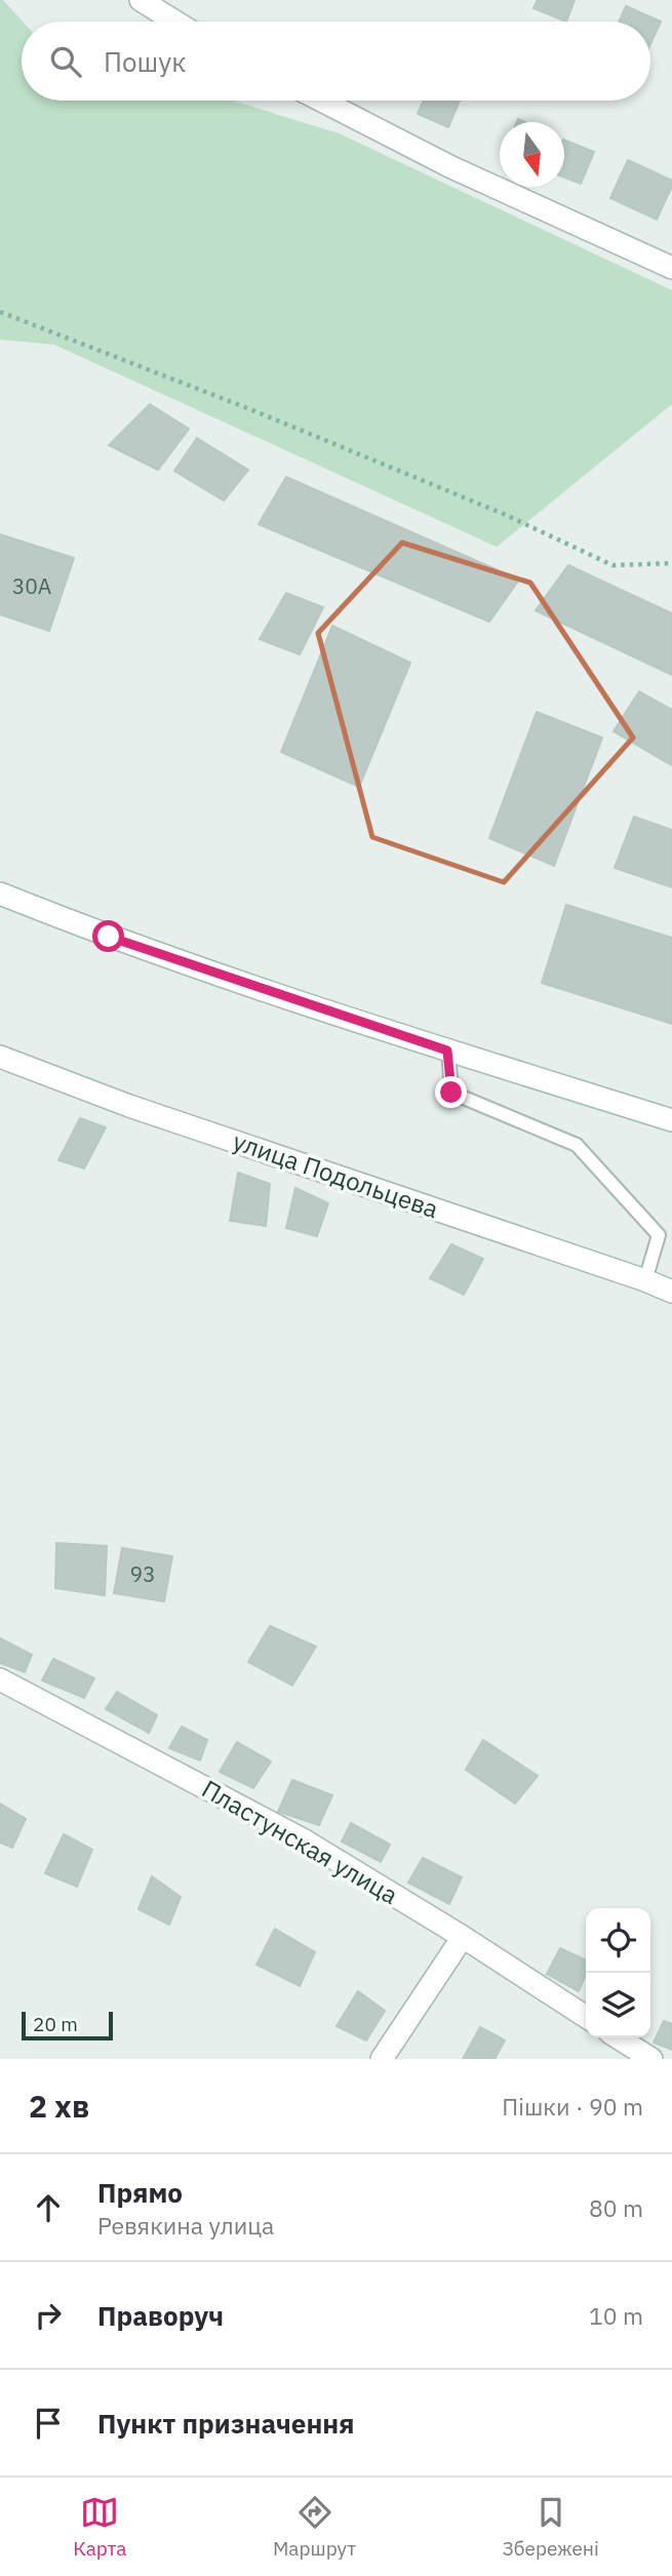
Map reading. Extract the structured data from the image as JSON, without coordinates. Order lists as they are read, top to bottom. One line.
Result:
{"streets":{"street":["улица Подольцева","Пластунская улица"]},"house_numbers":["30А","93"],"scale_bar":"20 m","north":"bottom","page":{"search":"Пошук","scale":"20 m","heading":["2 хв","Пішки · 90 m"],"list":[["Прямо","Ревякина улица","80 m"],["Праворуч","10 m"],"Пункт призначення"],"nav":["Карта","Маршрут","Збережені"]}}
